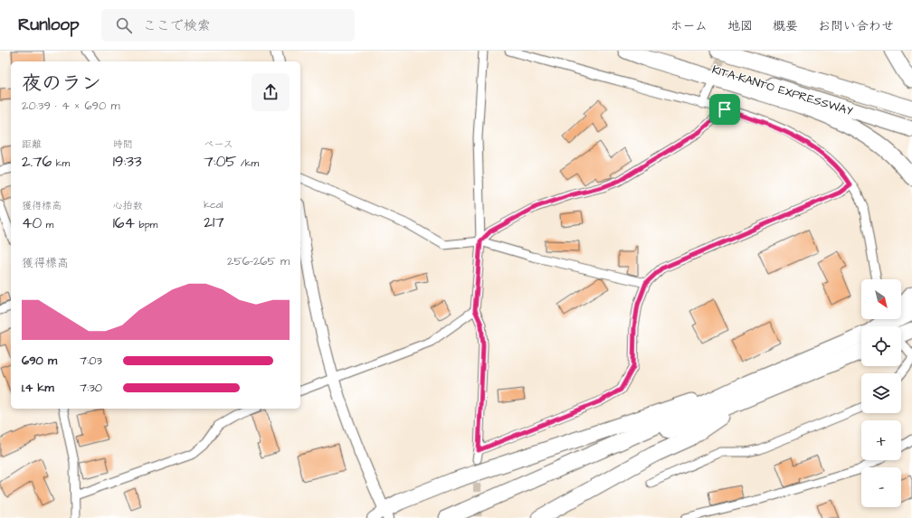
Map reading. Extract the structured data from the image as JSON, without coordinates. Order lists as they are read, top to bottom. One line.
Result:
{"streets":{"highway":["KITA-KANTO EXPRESSWAY"]},"north":"bottom right","page":{"header":"Runloop","search":"ここで検索","nav":["ホーム","地図","概要","お問い合わせ"],"heading":["夜のラン","20:39 · 4 × 690 m"],"stats":[["距離","2.76 km"],["時間","19:33"],["ペース","7:05 /km"],["獲得標高","40 m"],["心拍数","164 bpm"],["kcal","217"]],"chart":["獲得標高","256–265 m"],"map_buttons":["+","−"],"list":[{"name":"690 m","note":"7:03"},{"name":"1.4 km","note":"7:30"}]}}
